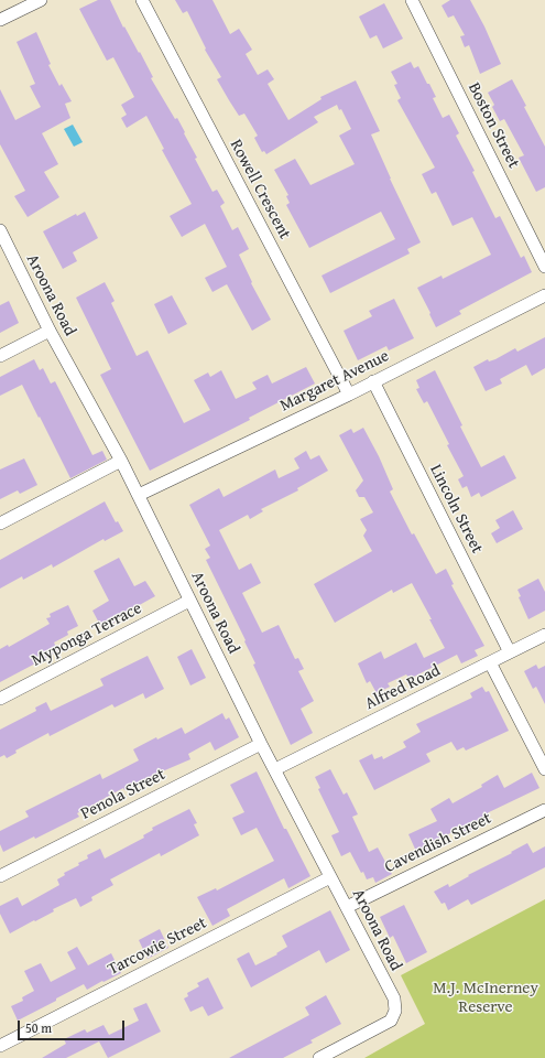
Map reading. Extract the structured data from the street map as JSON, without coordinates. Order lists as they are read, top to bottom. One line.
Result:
{"streets":{"street":["Boston Street","Rowell Crescent","Aroona Road","Margaret Avenue","Lincoln Street","Myponga Terrace","Alfred Road","Penola Street","Cavendish Street","Tarcowie Street"]},"crossings":[["Rowell Crescent","Margaret Avenue"],["Aroona Road","Margaret Avenue"],["Aroona Road","Myponga Terrace"],["Aroona Road","Alfred Road"],["Aroona Road","Penola Street"],["Aroona Road","Cavendish Street"],["Aroona Road","Tarcowie Street"],["Margaret Avenue","Lincoln Street"],["Lincoln Street","Alfred Road"]],"parks":["M.J. McInerney Reserve"],"scale_bar":"50 m"}
